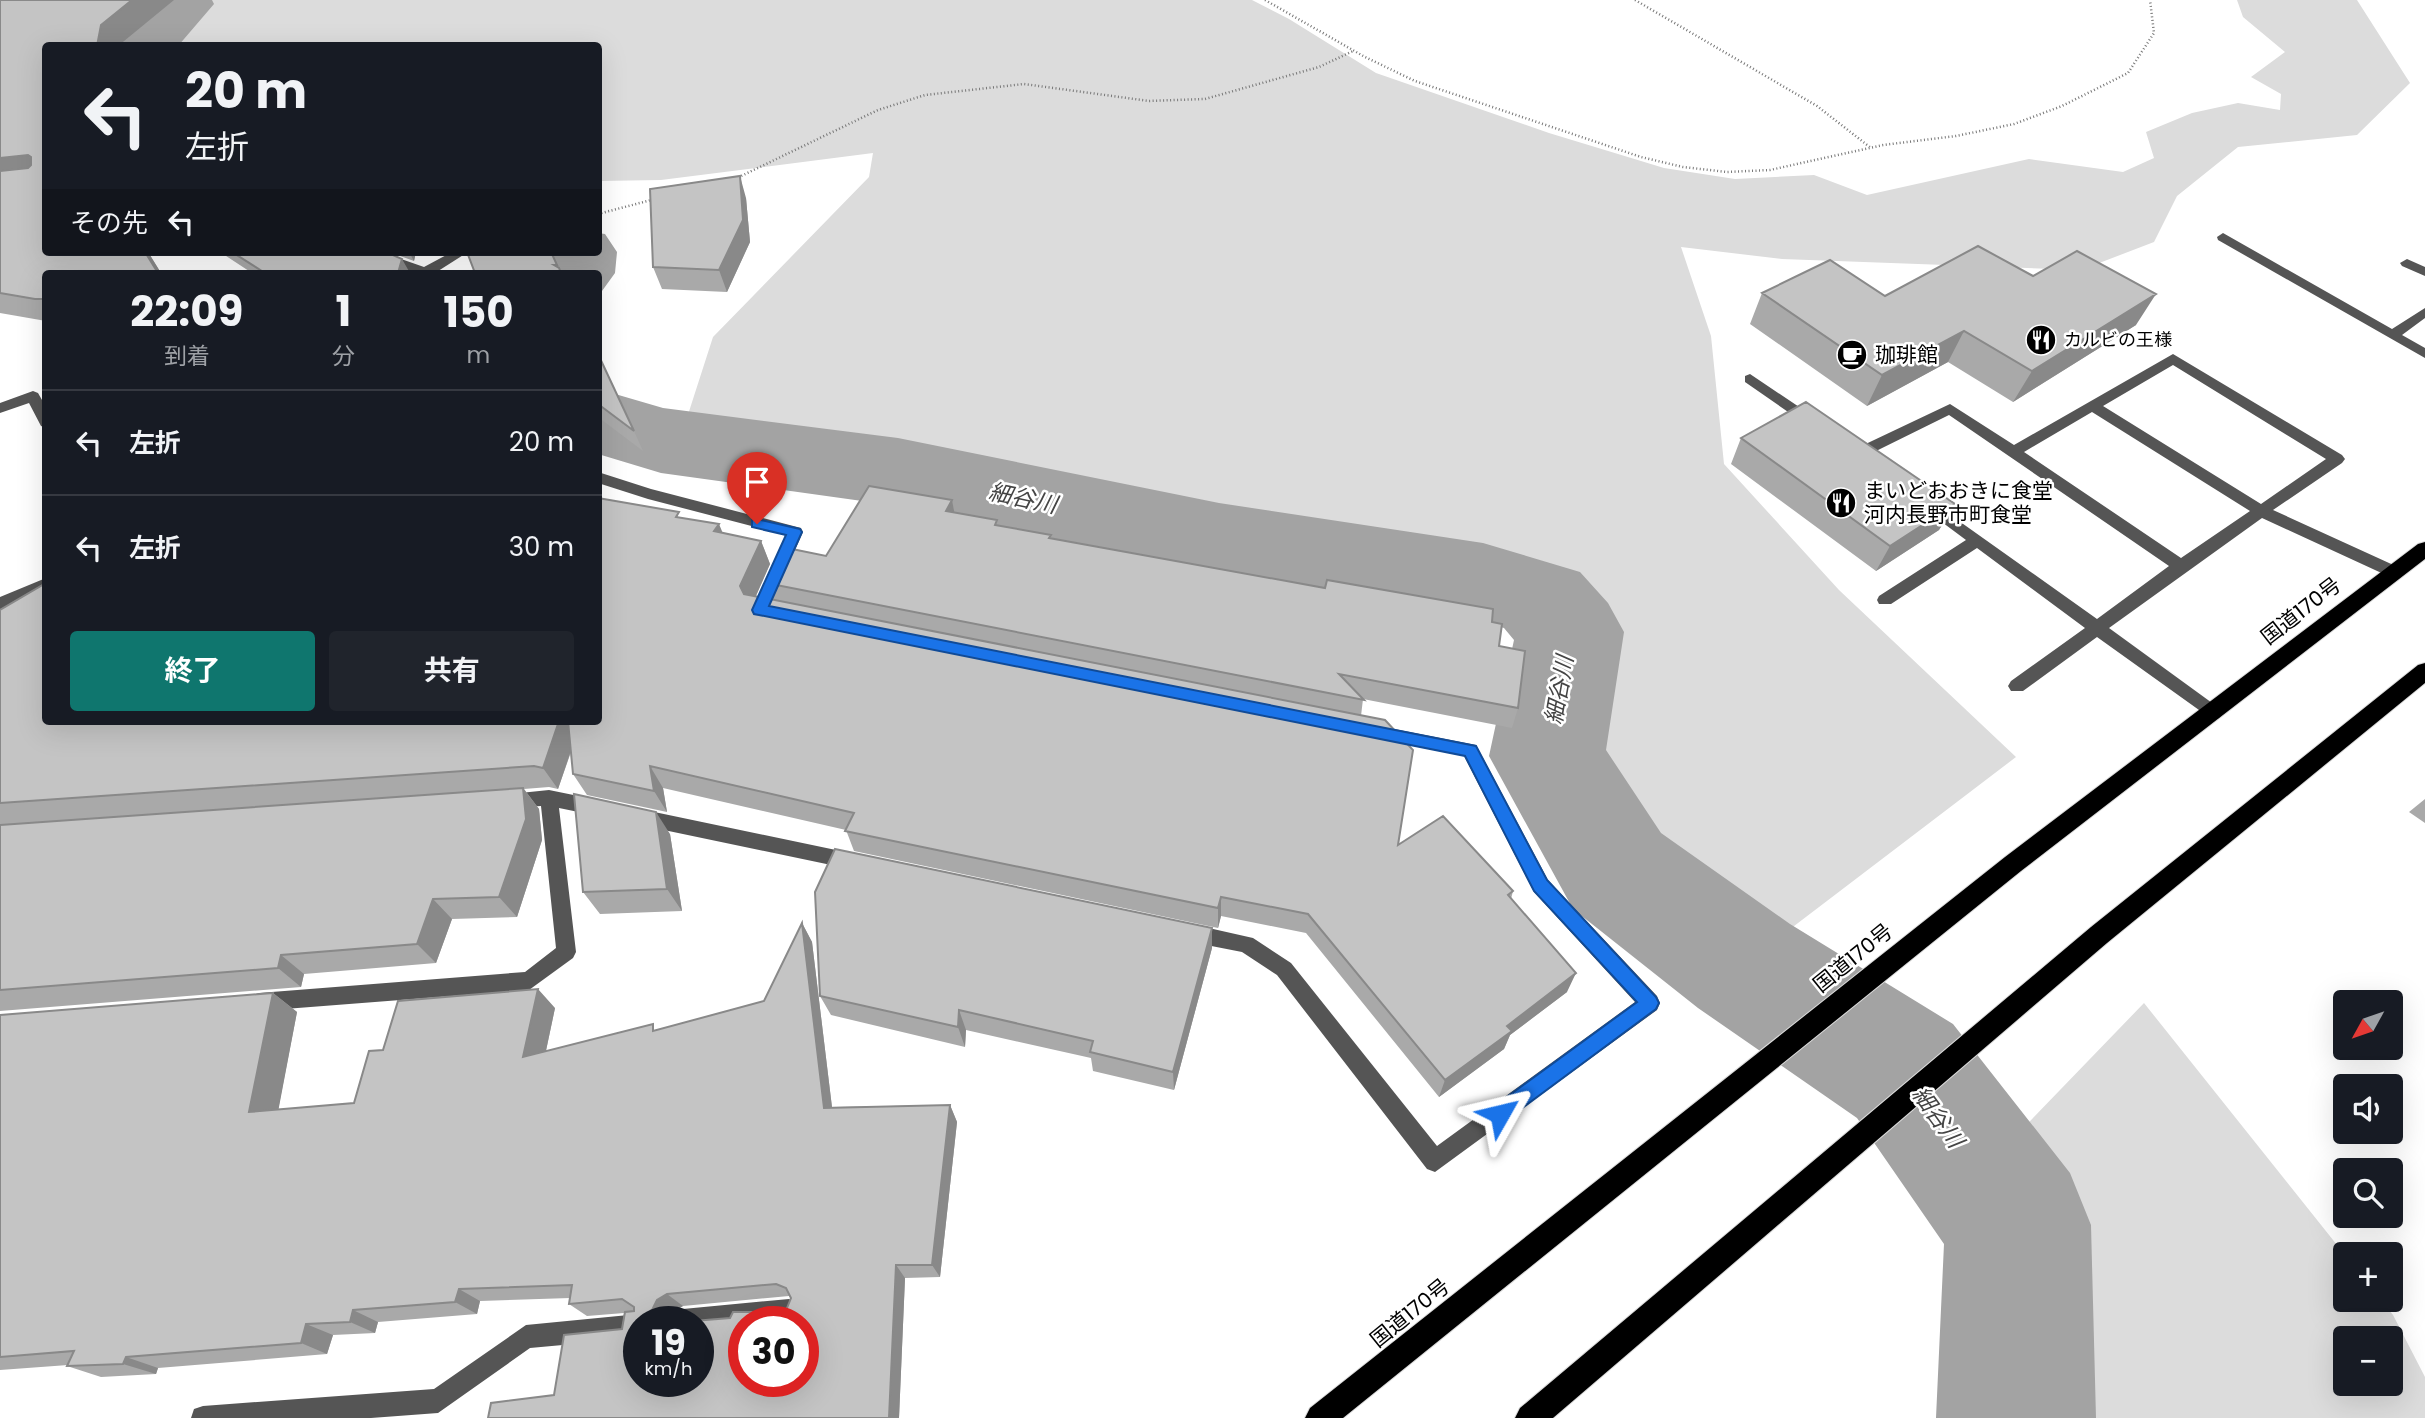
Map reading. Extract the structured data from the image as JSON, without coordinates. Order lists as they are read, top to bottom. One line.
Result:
{"streets":{"highway":["国道170号"]},"water":["細谷川"],"places":{"restaurant":["カルビの王様","まいどおおきに食堂 河内長野市町食堂"],"cafe":["珈琲館"]},"north":"bottom left","page":{"turn":["20 m","左折"],"then":"その先","eta":["22:09","到着","1","分","150","m"],"list":[{"name":"左折","value":"20 m"},{"name":"左折","value":"30 m"}],"buttons":["終了","共有"],"map_buttons":["+","−"],"speed":"19 km/h","limit":"30"}}
